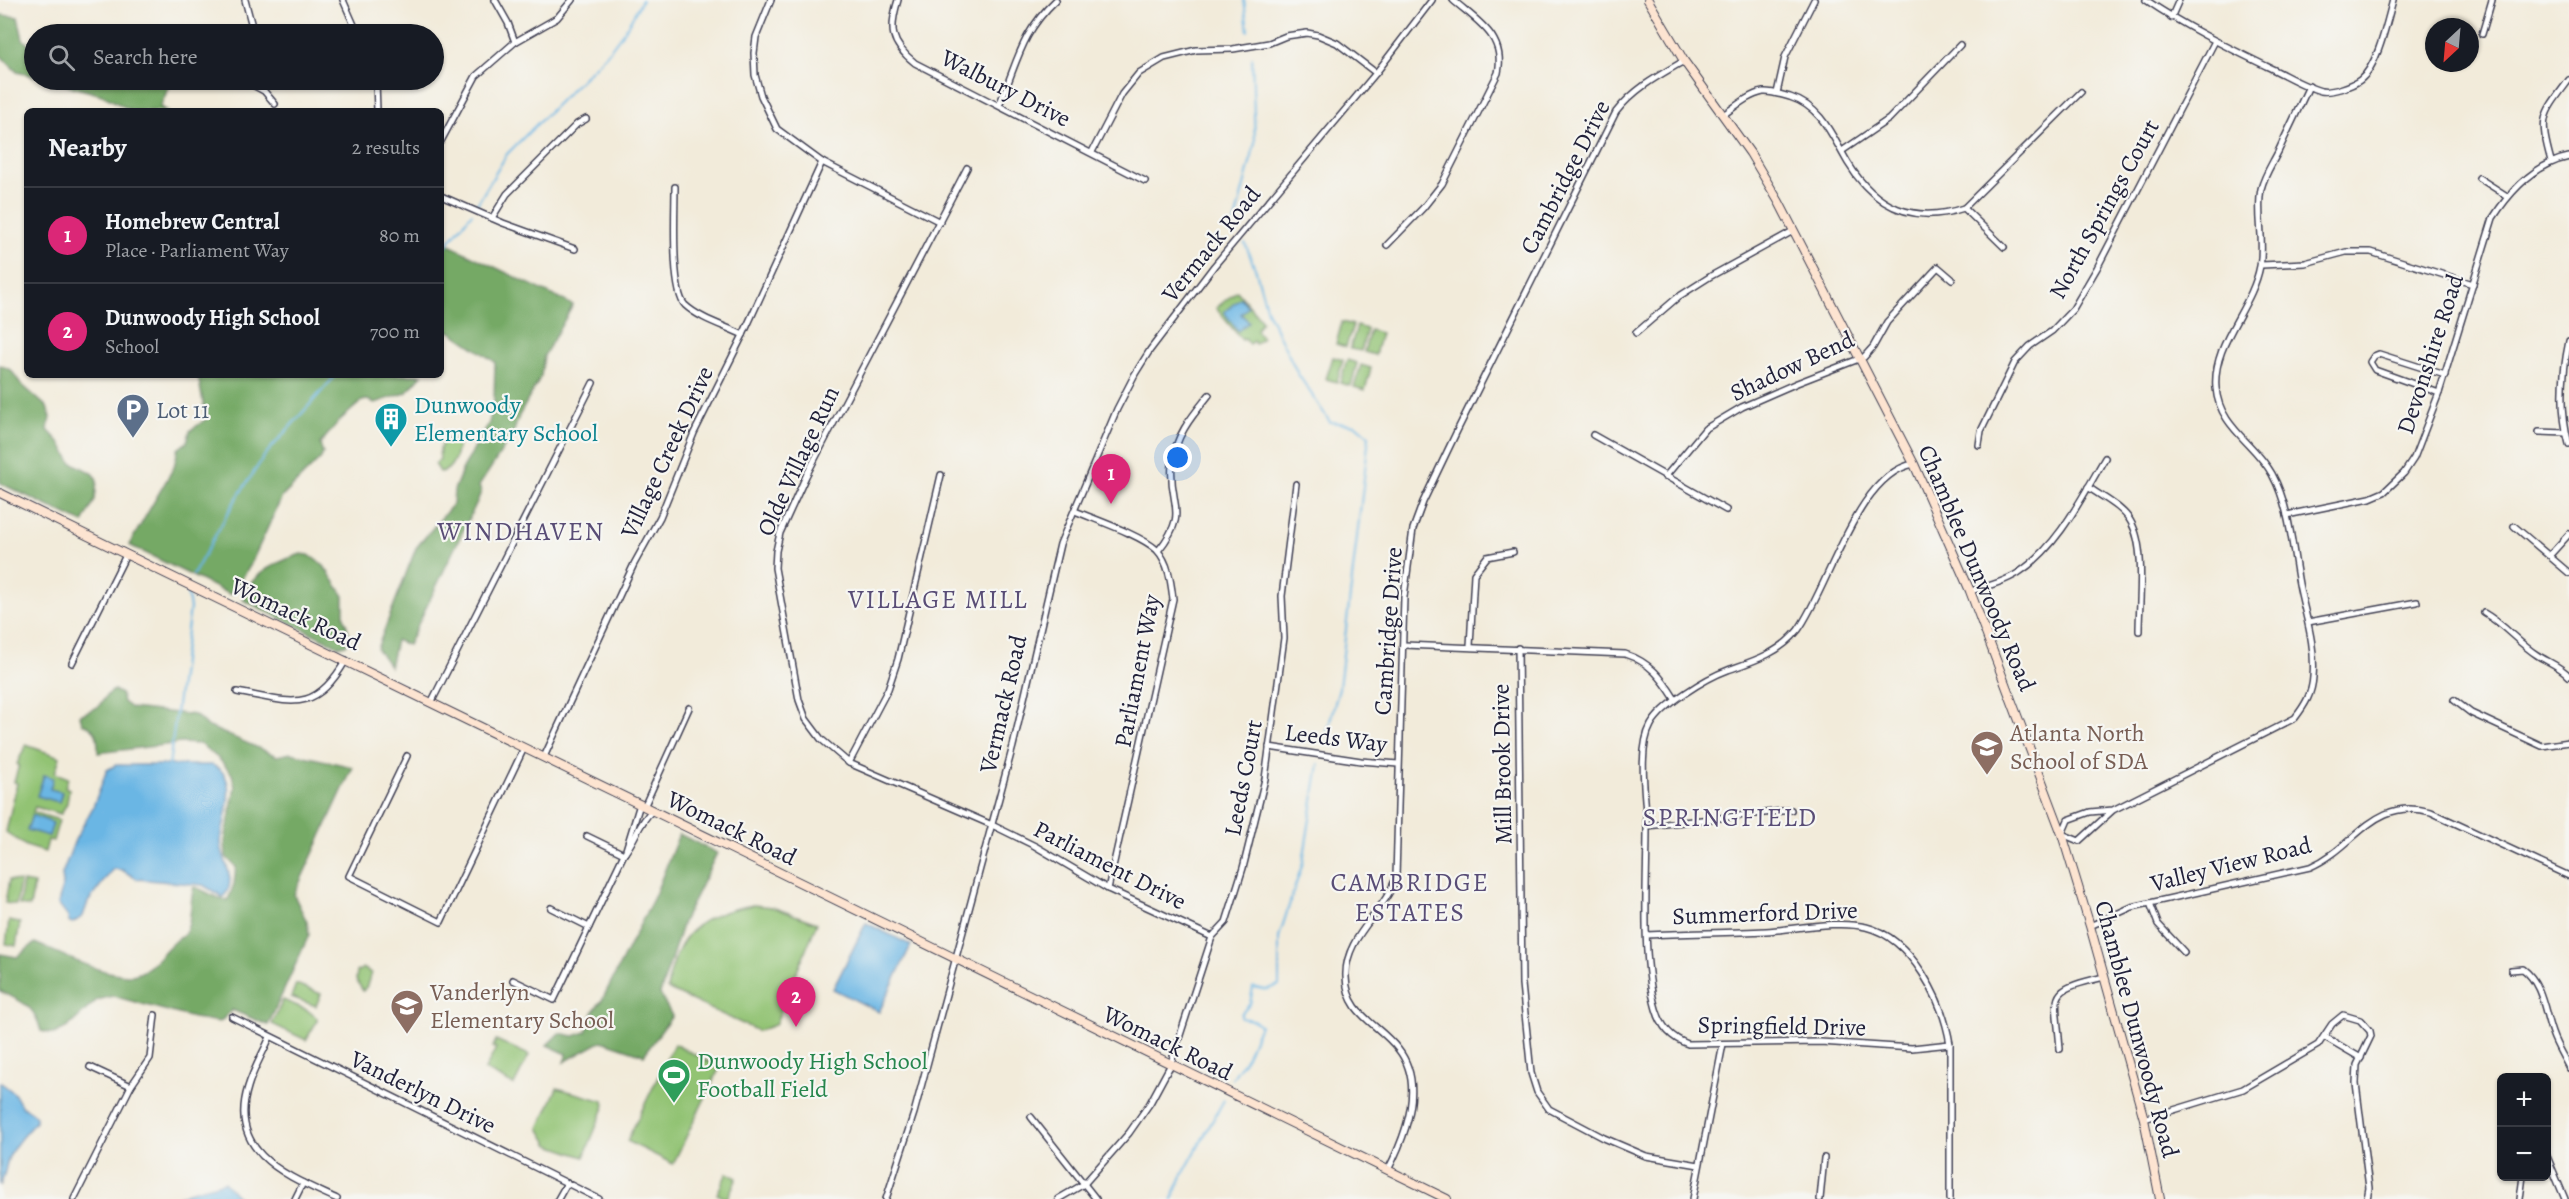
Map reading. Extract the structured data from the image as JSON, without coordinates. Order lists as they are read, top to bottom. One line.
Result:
{"streets":{"street":["Walbury Drive","Cambridge Drive","North Springs Court","Vermack Road","Devonshire Road","Shadow Bend","Village Creek Drive","Olde Village Run","Chamblee Dunwoody Road","Womack Road","Parliament Way","Leeds Way","Mill Brook Drive","Leeds Court","Valley View Road","Parliament Drive","Summerford Drive","Springfield Drive","Vanderlyn Drive"]},"crossings":[["Cambridge Drive","Chamblee Dunwoody Road"],["Cambridge Drive","Womack Road"],["Cambridge Drive","Leeds Way"],["Vermack Road","Olde Village Run"],["Vermack Road","Womack Road"],["Vermack Road","Parliament Drive"],["Shadow Bend","Chamblee Dunwoody Road"],["Village Creek Drive","Womack Road"],["Olde Village Run","Parliament Drive"],["Chamblee Dunwoody Road","Valley View Road"],["Chamblee Dunwoody Road","Springfield Drive"],["Womack Road","Leeds Court"],["Parliament Way","Parliament Drive"],["Leeds Way","Leeds Court"],["Leeds Court","Parliament Drive"],["Summerford Drive","Springfield Drive"]],"districts":["WINDHAVEN","VILLAGE MILL","SPRINGFIELD","CAMBRIDGE ESTATES"],"places":{"parking":["Lot 11"],"building":["Dunwoody Elementary School"],"school or university":["Atlanta North School of SDA","Vanderlyn Elementary School"],"sports":["Dunwoody High School Football Field"]},"north":"bottom left","page":{"search":"Search here","heading":["Nearby","2 results"],"list":[{"mark":"1","name":"Homebrew Central","note":"Place · Parliament Way","value":"80 m"},{"mark":"2","name":"Dunwoody High School","note":"School","value":"700 m"}],"pins":["1","2"],"map_buttons":["+","−"]}}
